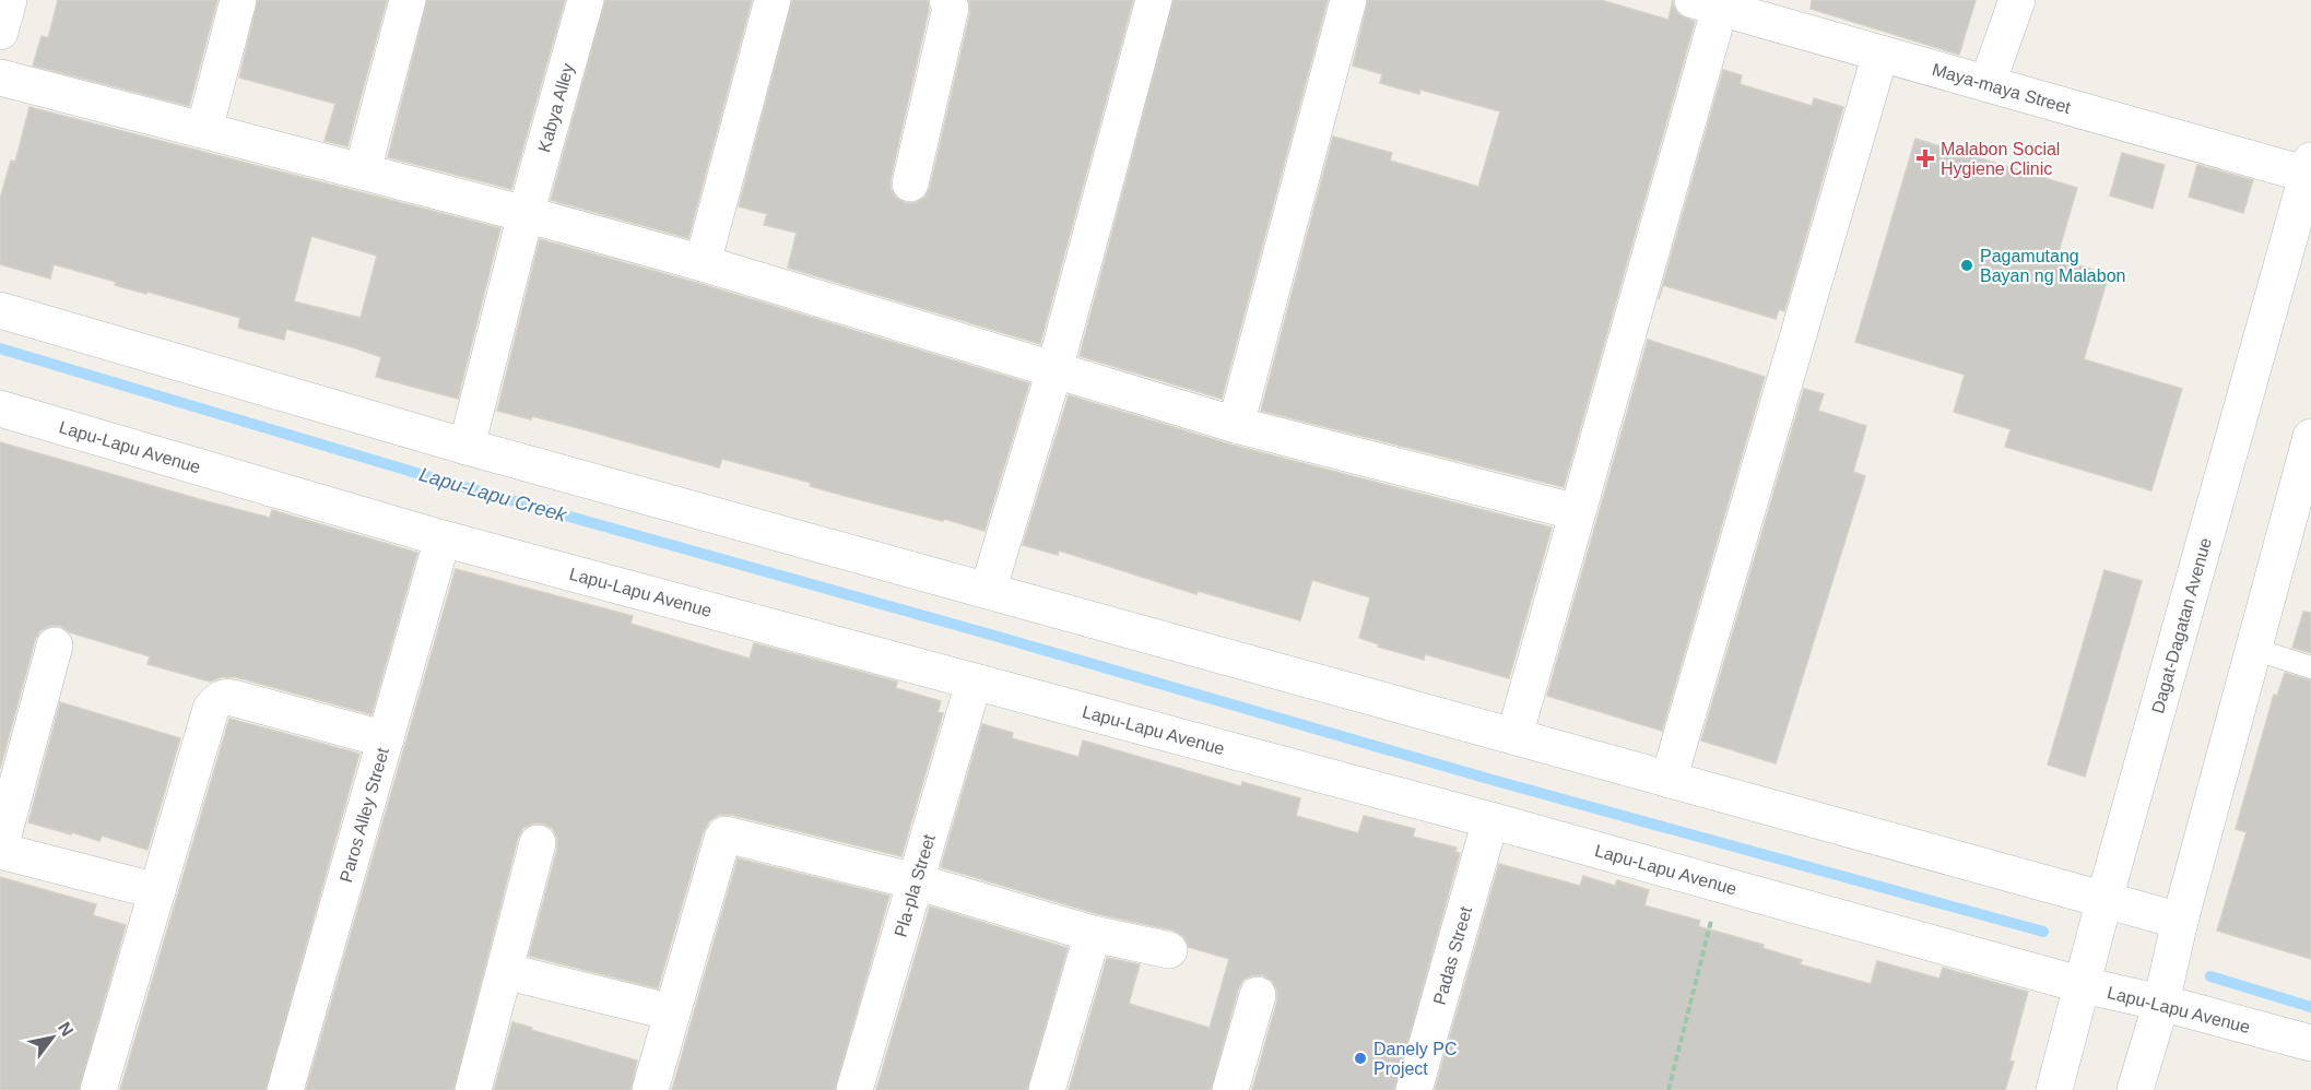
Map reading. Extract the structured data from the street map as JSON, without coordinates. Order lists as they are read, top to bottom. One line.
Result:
{"streets":{"street":["Maya-maya Street","Kabya Alley","Lapu-Lapu Avenue","Dagat-Dagatan Avenue","Paros Alley Street","Pla-pla Street","Padas Street"]},"crossings":[["Maya-maya Street","Dagat-Dagatan Avenue"],["Lapu-Lapu Avenue","Dagat-Dagatan Avenue"],["Lapu-Lapu Avenue","Paros Alley Street"],["Lapu-Lapu Avenue","Pla-pla Street"],["Lapu-Lapu Avenue","Padas Street"]],"water":["Lapu-Lapu Creek"],"places":{"health":["Malabon Social Hygiene Clinic"],"other":["Pagamutang Bayan ng Malabon","Danely PC Project"]},"north":"top right"}
